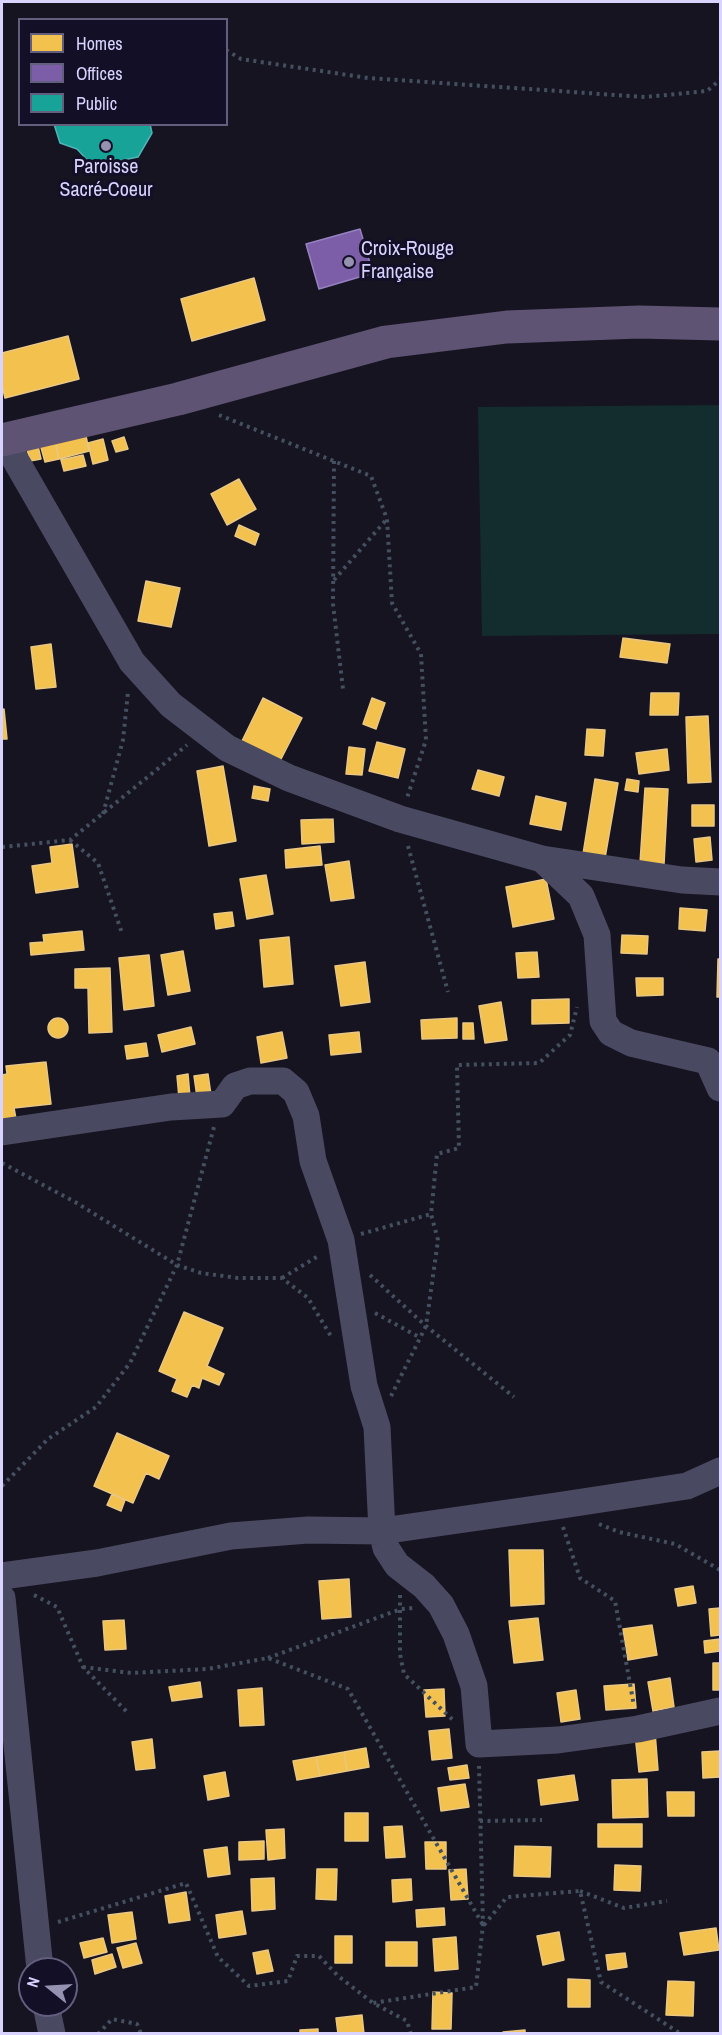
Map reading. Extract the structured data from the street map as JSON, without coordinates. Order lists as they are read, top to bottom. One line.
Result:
{"places":["Paroisse Sacré-Coeur","Croix-Rouge Française"],"legend":["Homes","Offices","Public"],"north":"left"}
